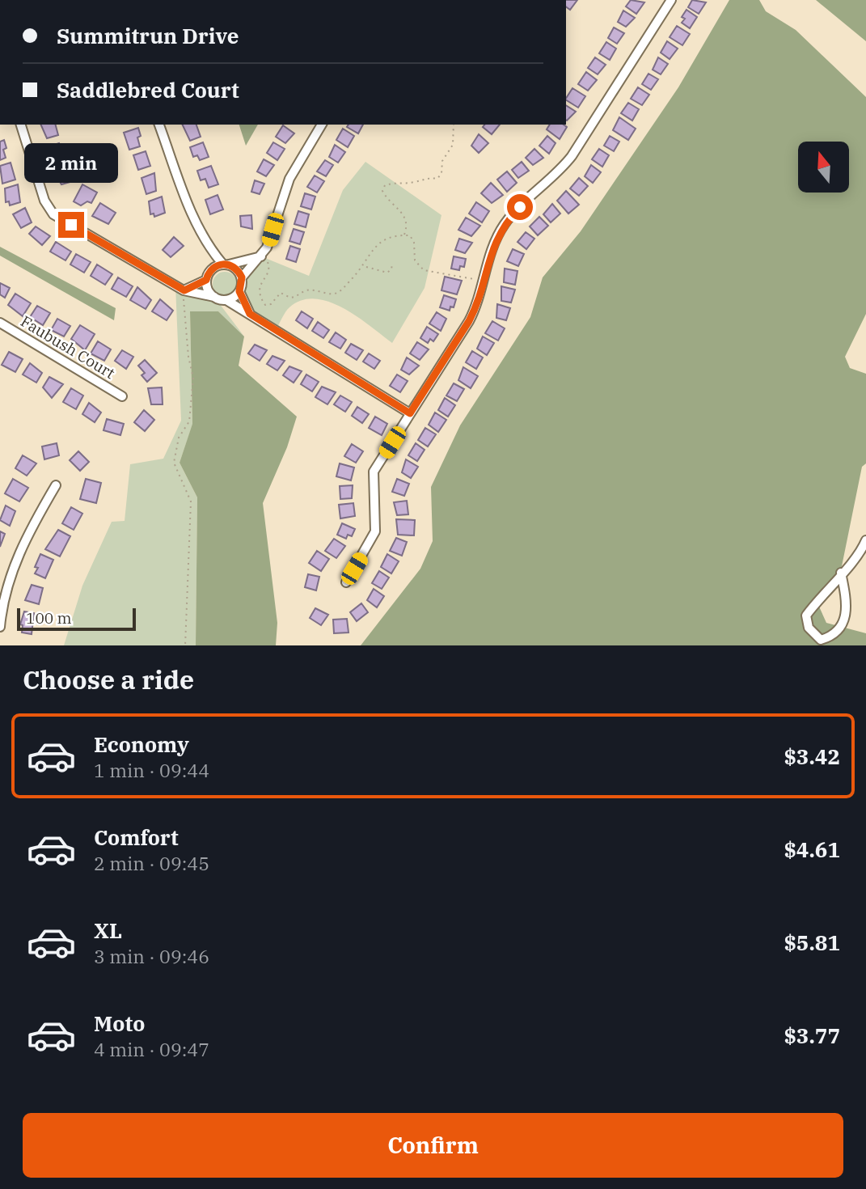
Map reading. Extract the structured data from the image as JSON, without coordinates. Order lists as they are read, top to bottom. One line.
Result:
{"streets":{"street":["Faubush Court"]},"scale_bar":"100 m","north":"top","page":{"banner":["Summitrun Drive","Saddlebred Court"],"bubble":"2 min","scale":"100 m","heading":"Choose a ride","list":[{"name":"Economy","note":"1 min · 09:44","value":"$3.42"},{"name":"Comfort","note":"2 min · 09:45","value":"$4.61"},{"name":"XL","note":"3 min · 09:46","value":"$5.81"},{"name":"Moto","note":"4 min · 09:47","value":"$3.77"}],"buttons":"Confirm"}}
